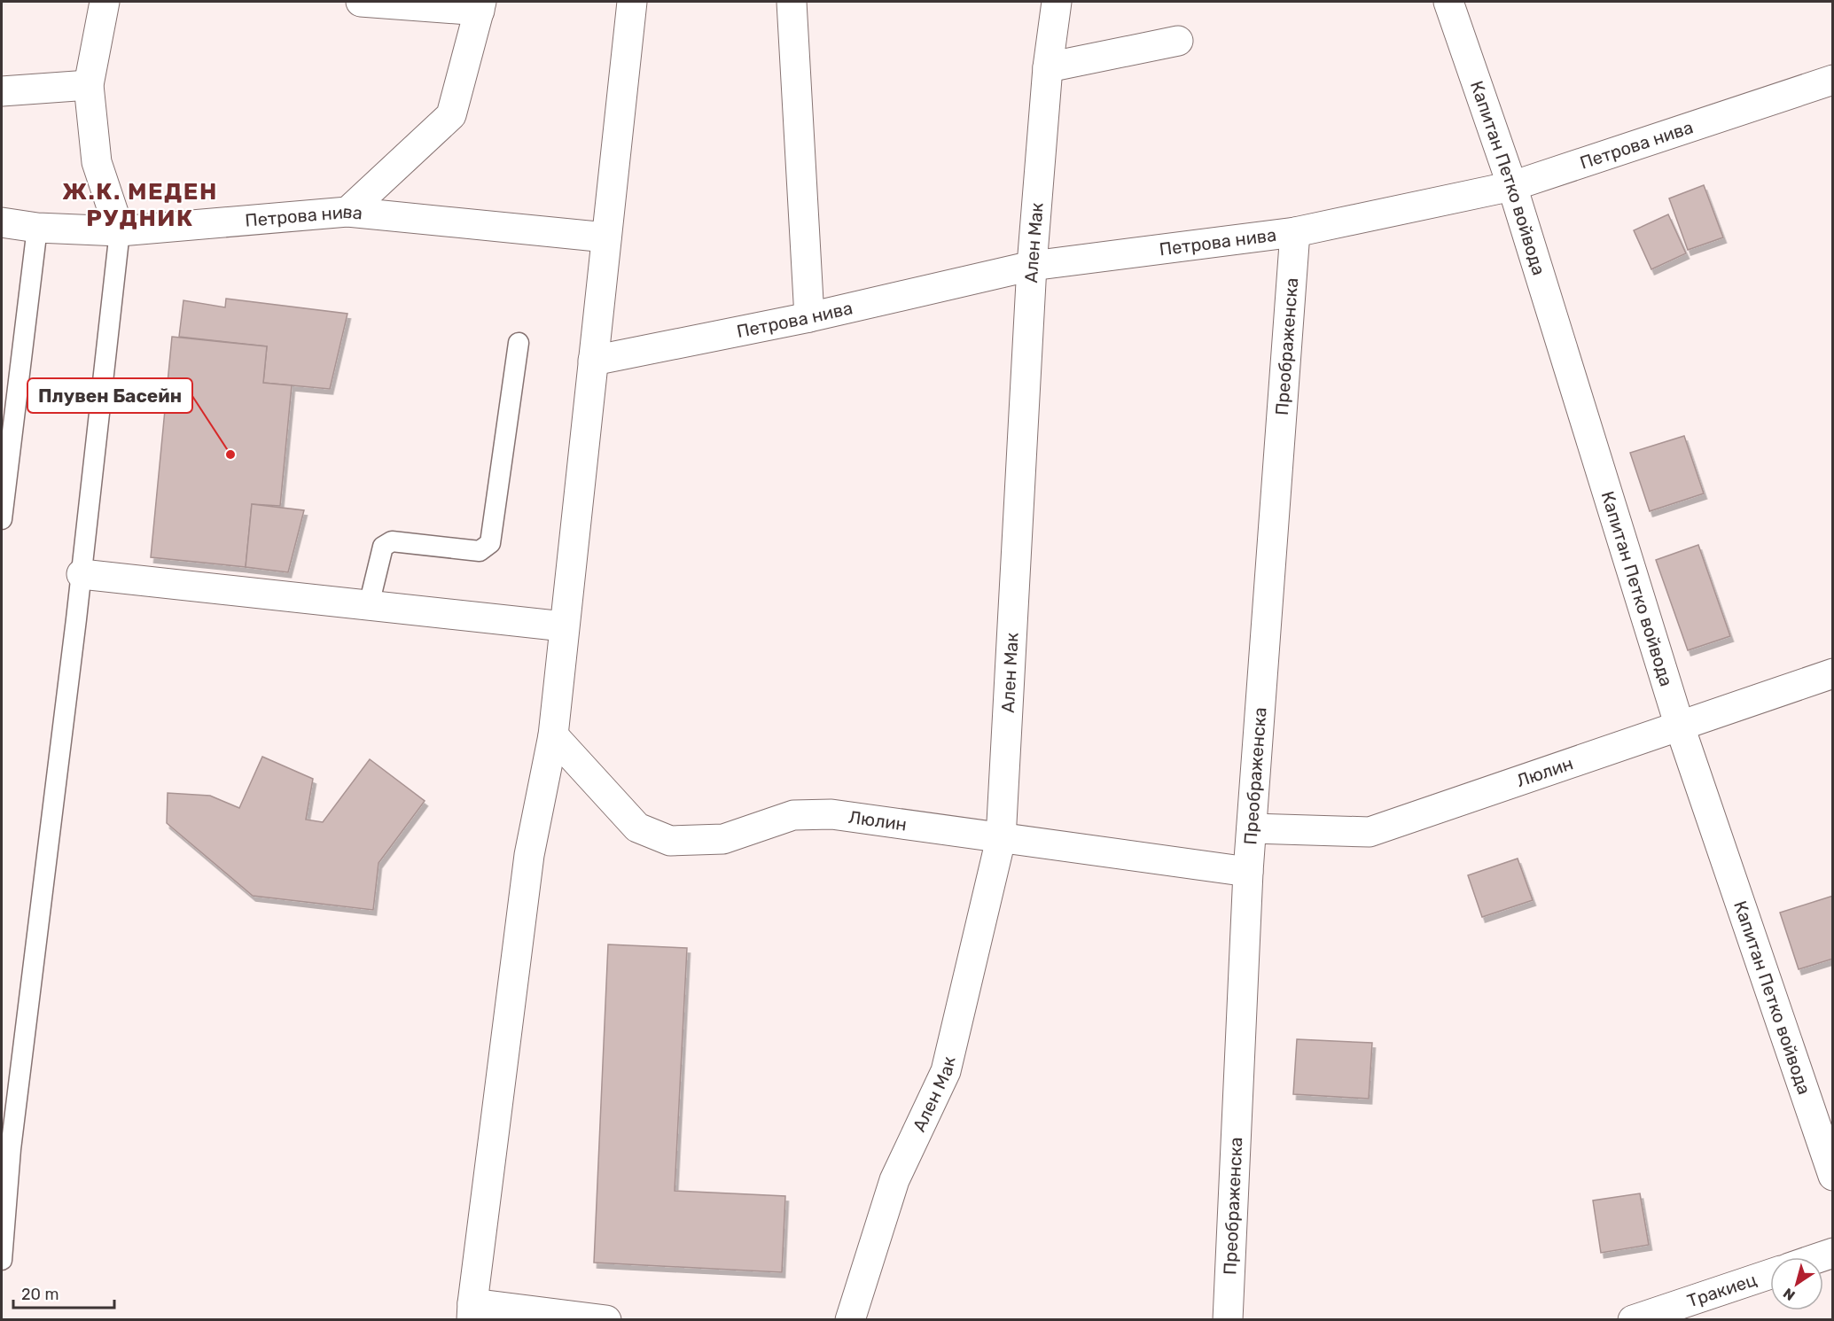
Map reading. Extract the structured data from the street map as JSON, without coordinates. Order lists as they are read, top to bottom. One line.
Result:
{"streets":{"street":["Петрова нива","Капитан Петко войвода","Ален Мак","Преображенска","Люлин","Тракиец"]},"crossings":[["Петрова нива","Капитан Петко войвода"],["Петрова нива","Ален Мак"],["Петрова нива","Преображенска"],["Капитан Петко войвода","Люлин"],["Ален Мак","Люлин"],["Преображенска","Люлин"]],"districts":["Ж.К. МЕДЕН РУДНИК"],"places":["Плувен Басейн"],"scale_bar":"20 m","north":"bottom left"}
